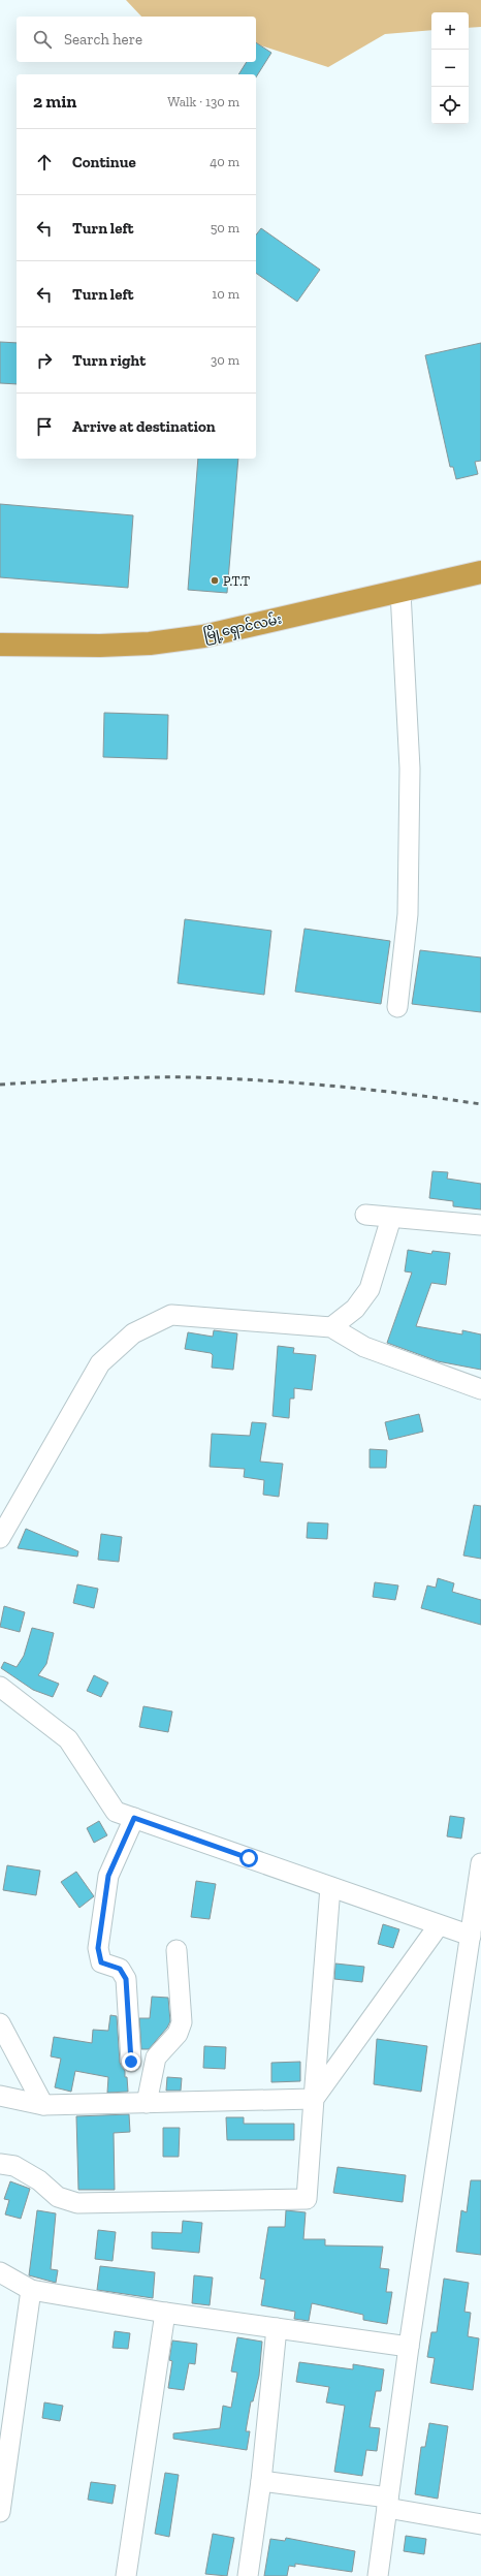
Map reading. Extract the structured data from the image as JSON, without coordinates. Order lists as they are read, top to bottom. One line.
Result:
{"streets":{"highway":["မြို့ရှောင်လမ်း"]},"places":["P.T.T"],"page":{"map_buttons":["+","−"],"search":"Search here","heading":["2 min","Walk · 130 m"],"list":[["Continue","40 m"],["Turn left","50 m"],["Turn left","10 m"],["Turn right","30 m"],"Arrive at destination"]}}
